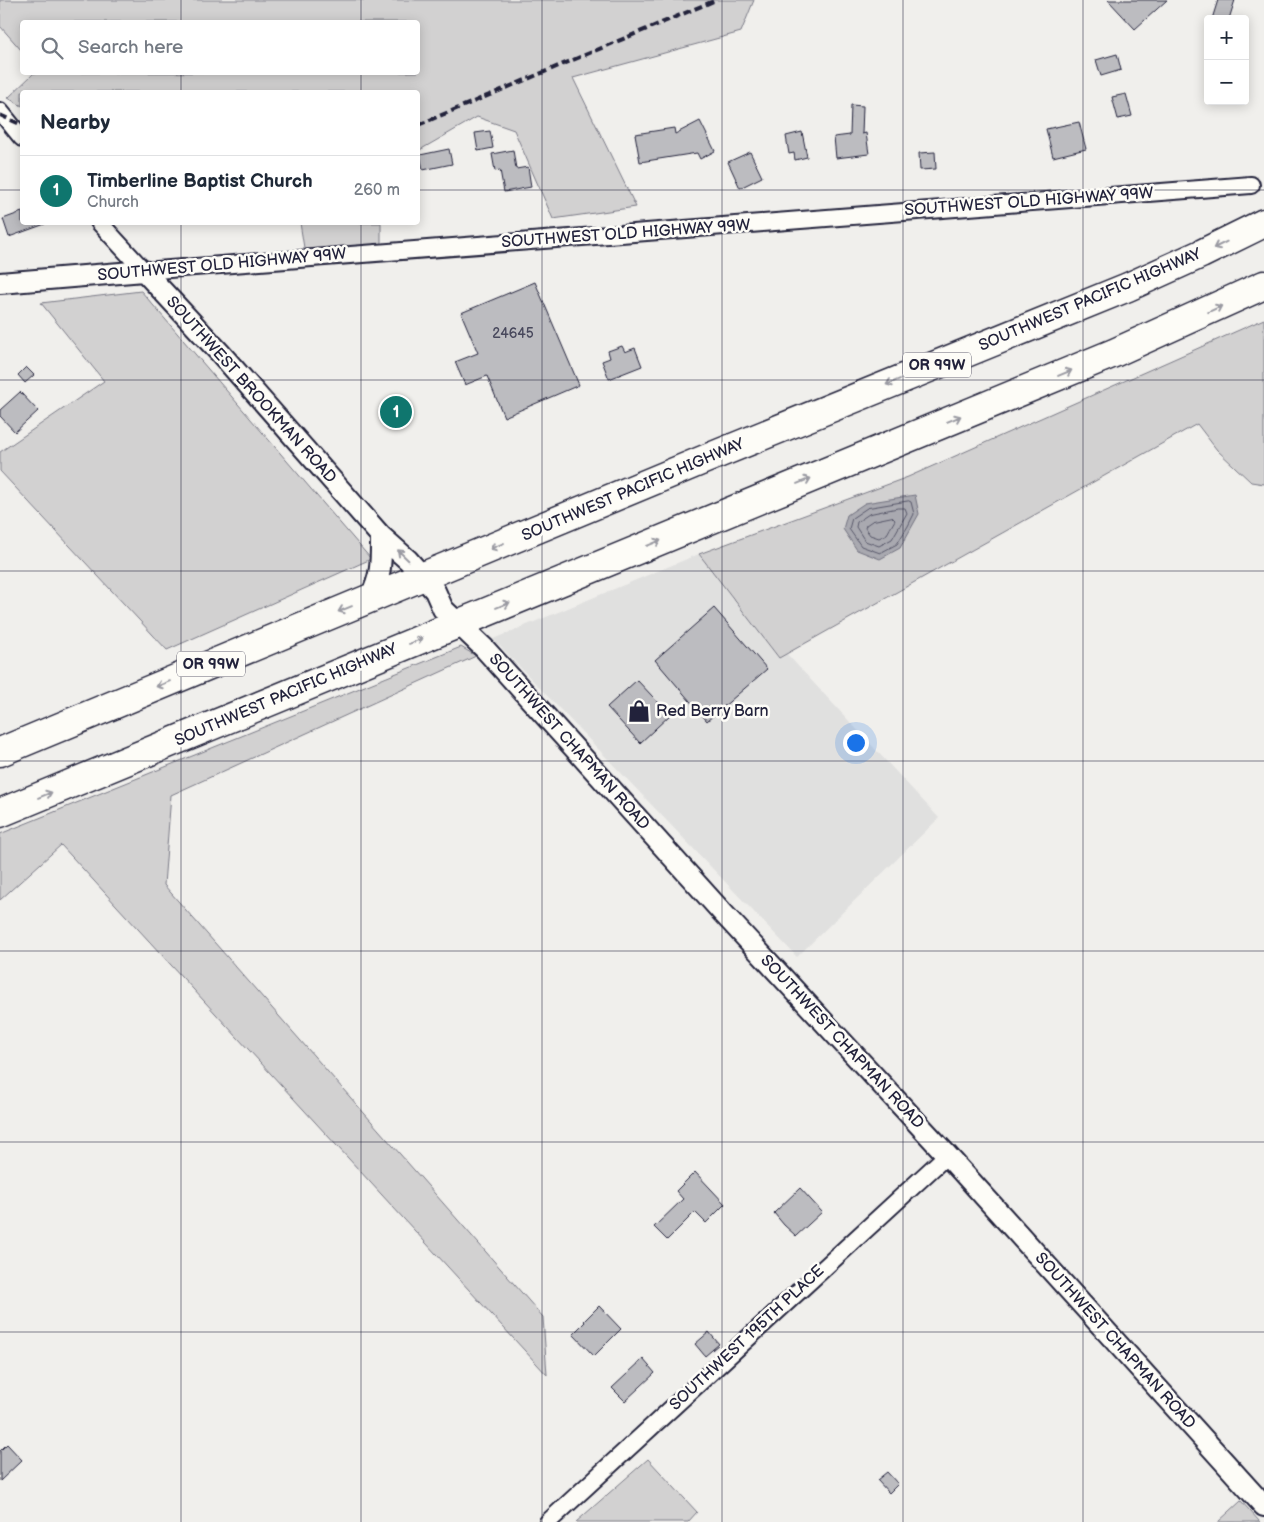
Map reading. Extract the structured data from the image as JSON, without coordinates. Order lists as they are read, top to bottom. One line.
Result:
{"streets":{"highway":["SOUTHWEST PACIFIC HIGHWAY","OR 99W"],"street":["SOUTHWEST OLD HIGHWAY 99W","SOUTHWEST BROOKMAN ROAD","SOUTHWEST CHAPMAN ROAD","SOUTHWEST 195TH PLACE"]},"crossings":[["SOUTHWEST OLD HIGHWAY 99W","SOUTHWEST BROOKMAN ROAD"],["SOUTHWEST PACIFIC HIGHWAY","SOUTHWEST BROOKMAN ROAD"],["SOUTHWEST PACIFIC HIGHWAY","SOUTHWEST CHAPMAN ROAD"],["SOUTHWEST BROOKMAN ROAD","SOUTHWEST CHAPMAN ROAD"],["SOUTHWEST CHAPMAN ROAD","SOUTHWEST 195TH PLACE"]],"places":{"shop":["Red Berry Barn"]},"house_numbers":["24645"],"page":{"map_buttons":["+","−"],"search":"Search here","heading":"Nearby","list":[{"mark":"1","name":"Timberline Baptist Church","note":"Church","value":"260 m"}],"pins":"1"}}
